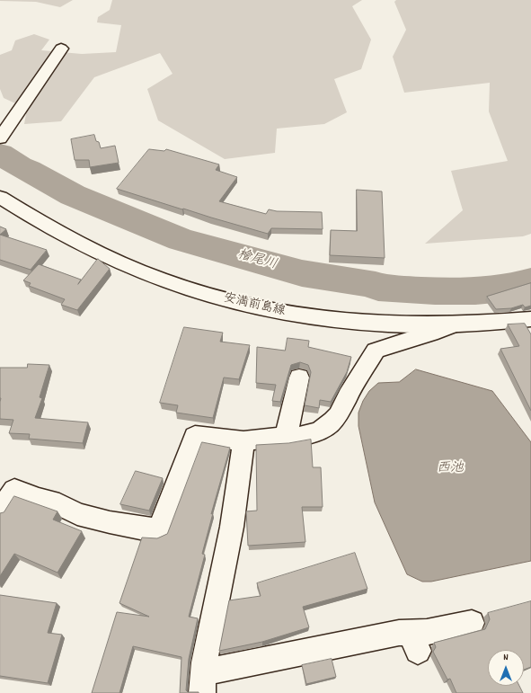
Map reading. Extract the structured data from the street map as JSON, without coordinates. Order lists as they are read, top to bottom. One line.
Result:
{"streets":{"street":["安満前島線"]},"water":["檜尾川","西池"],"north":"top"}
